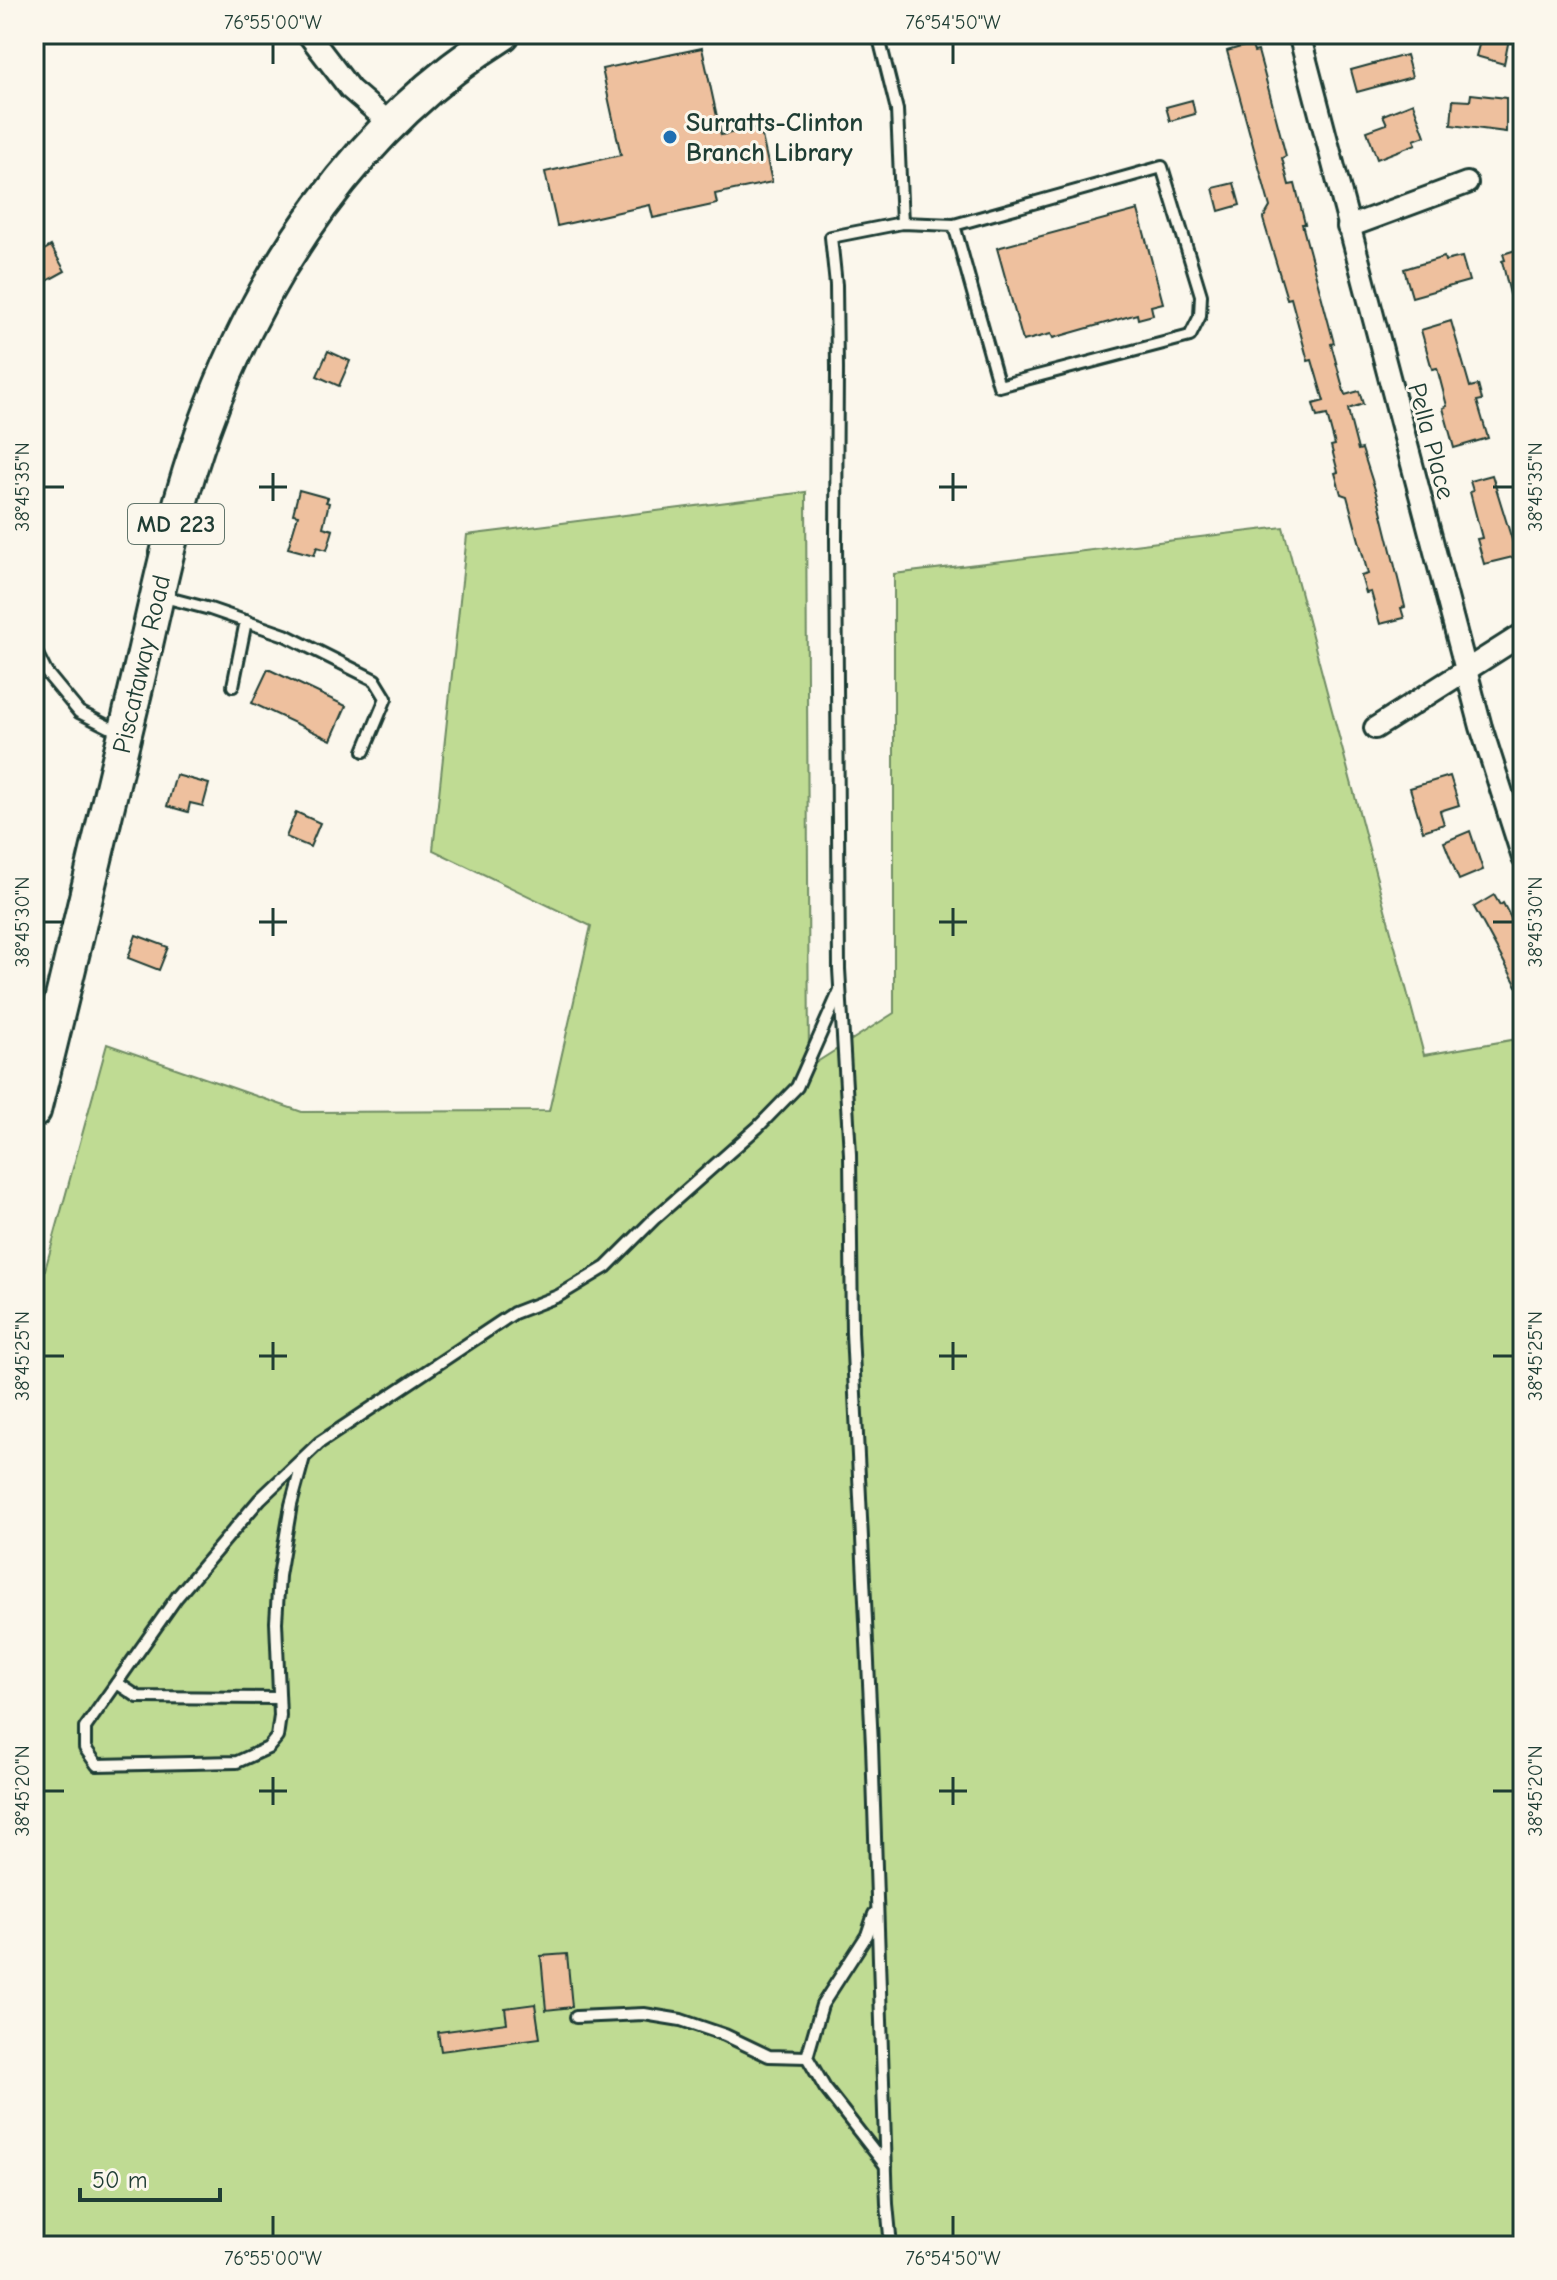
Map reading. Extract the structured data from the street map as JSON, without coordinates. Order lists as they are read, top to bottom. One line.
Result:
{"streets":{"main road":["MD 223","Piscataway Road"],"street":["Pella Place"]},"places":["Surratts-Clinton Branch Library"],"scale_bar":"50 m","coordinates":["76°55'00\"W","76°54'50\"W","38°45'35\"N","38°45'30\"N","38°45'25\"N","38°45'20\"N"]}
